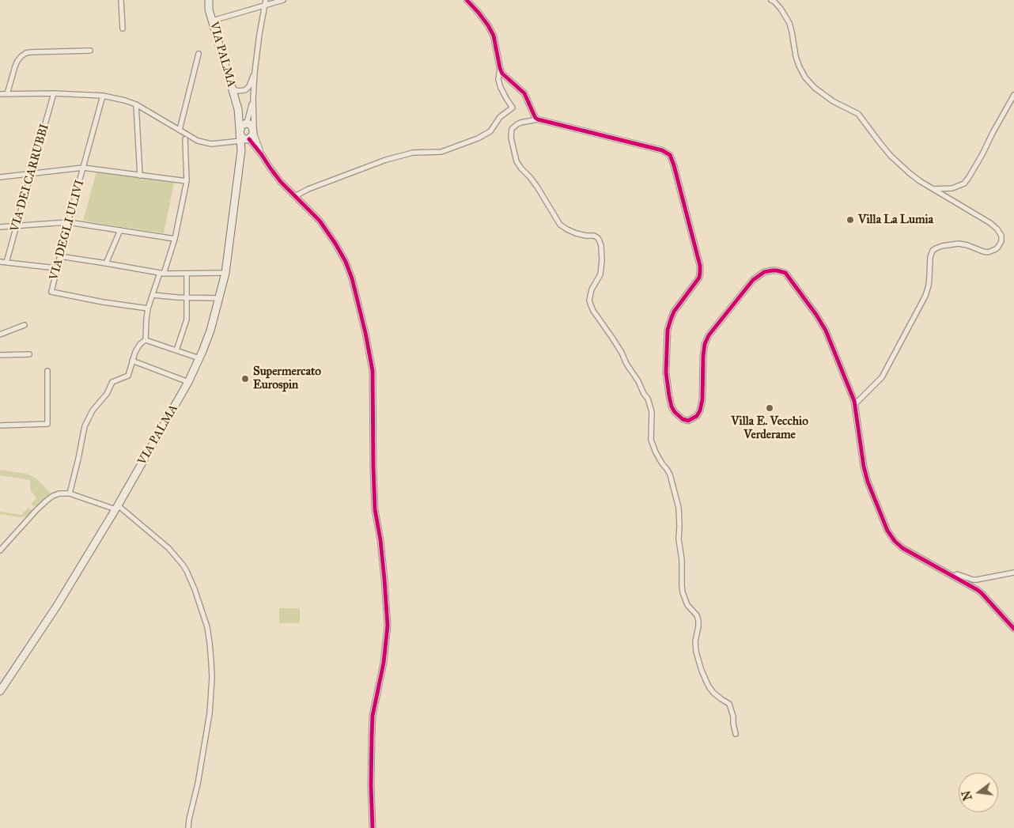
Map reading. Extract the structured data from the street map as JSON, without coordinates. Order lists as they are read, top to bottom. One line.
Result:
{"streets":{"main road":["VIA PALMA"],"street":["VIA DEI CARRUBBI","VIA DEGLI ULIVI"]},"places":["Villa La Lumia","Supermercato Eurospin","Villa E. Vecchio Verderame"],"north":"left"}
